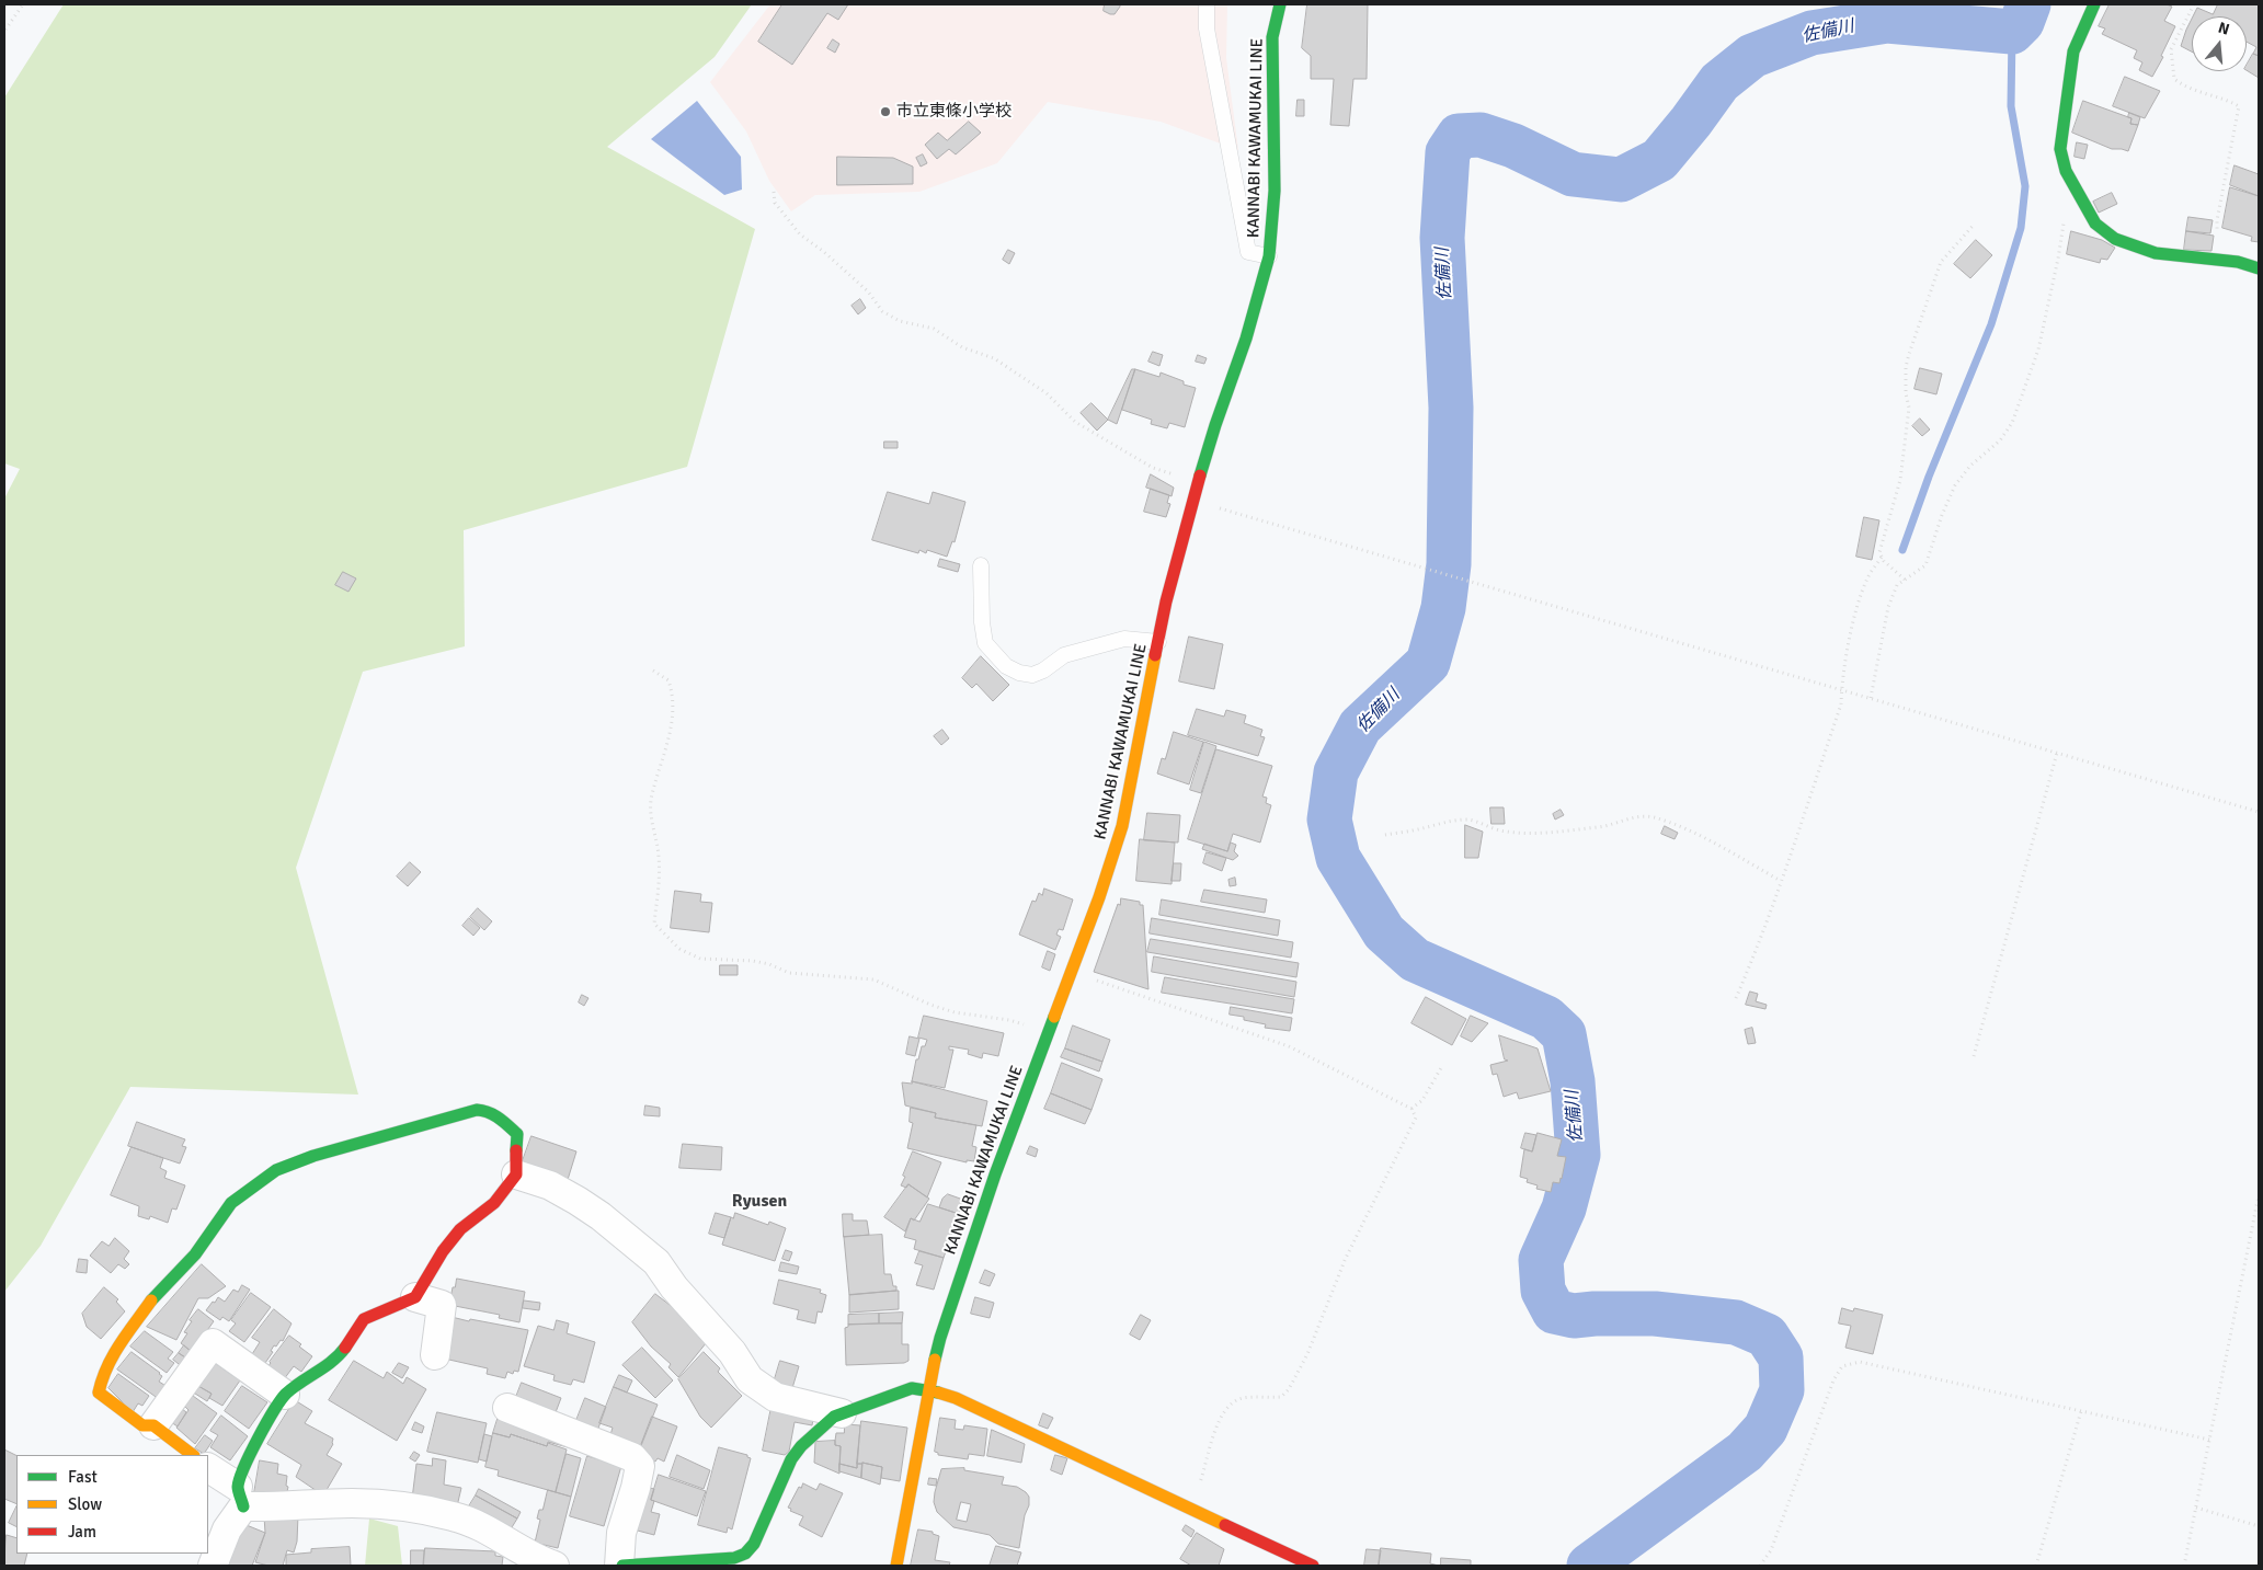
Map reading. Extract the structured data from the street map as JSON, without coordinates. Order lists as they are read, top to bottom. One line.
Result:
{"streets":{"street":["KANNABI KAWAMUKAI LINE"]},"districts":["Ryusen"],"water":["佐備川"],"places":["市立東條小学校"],"legend":["Fast","Slow","Jam"],"north":"top"}
